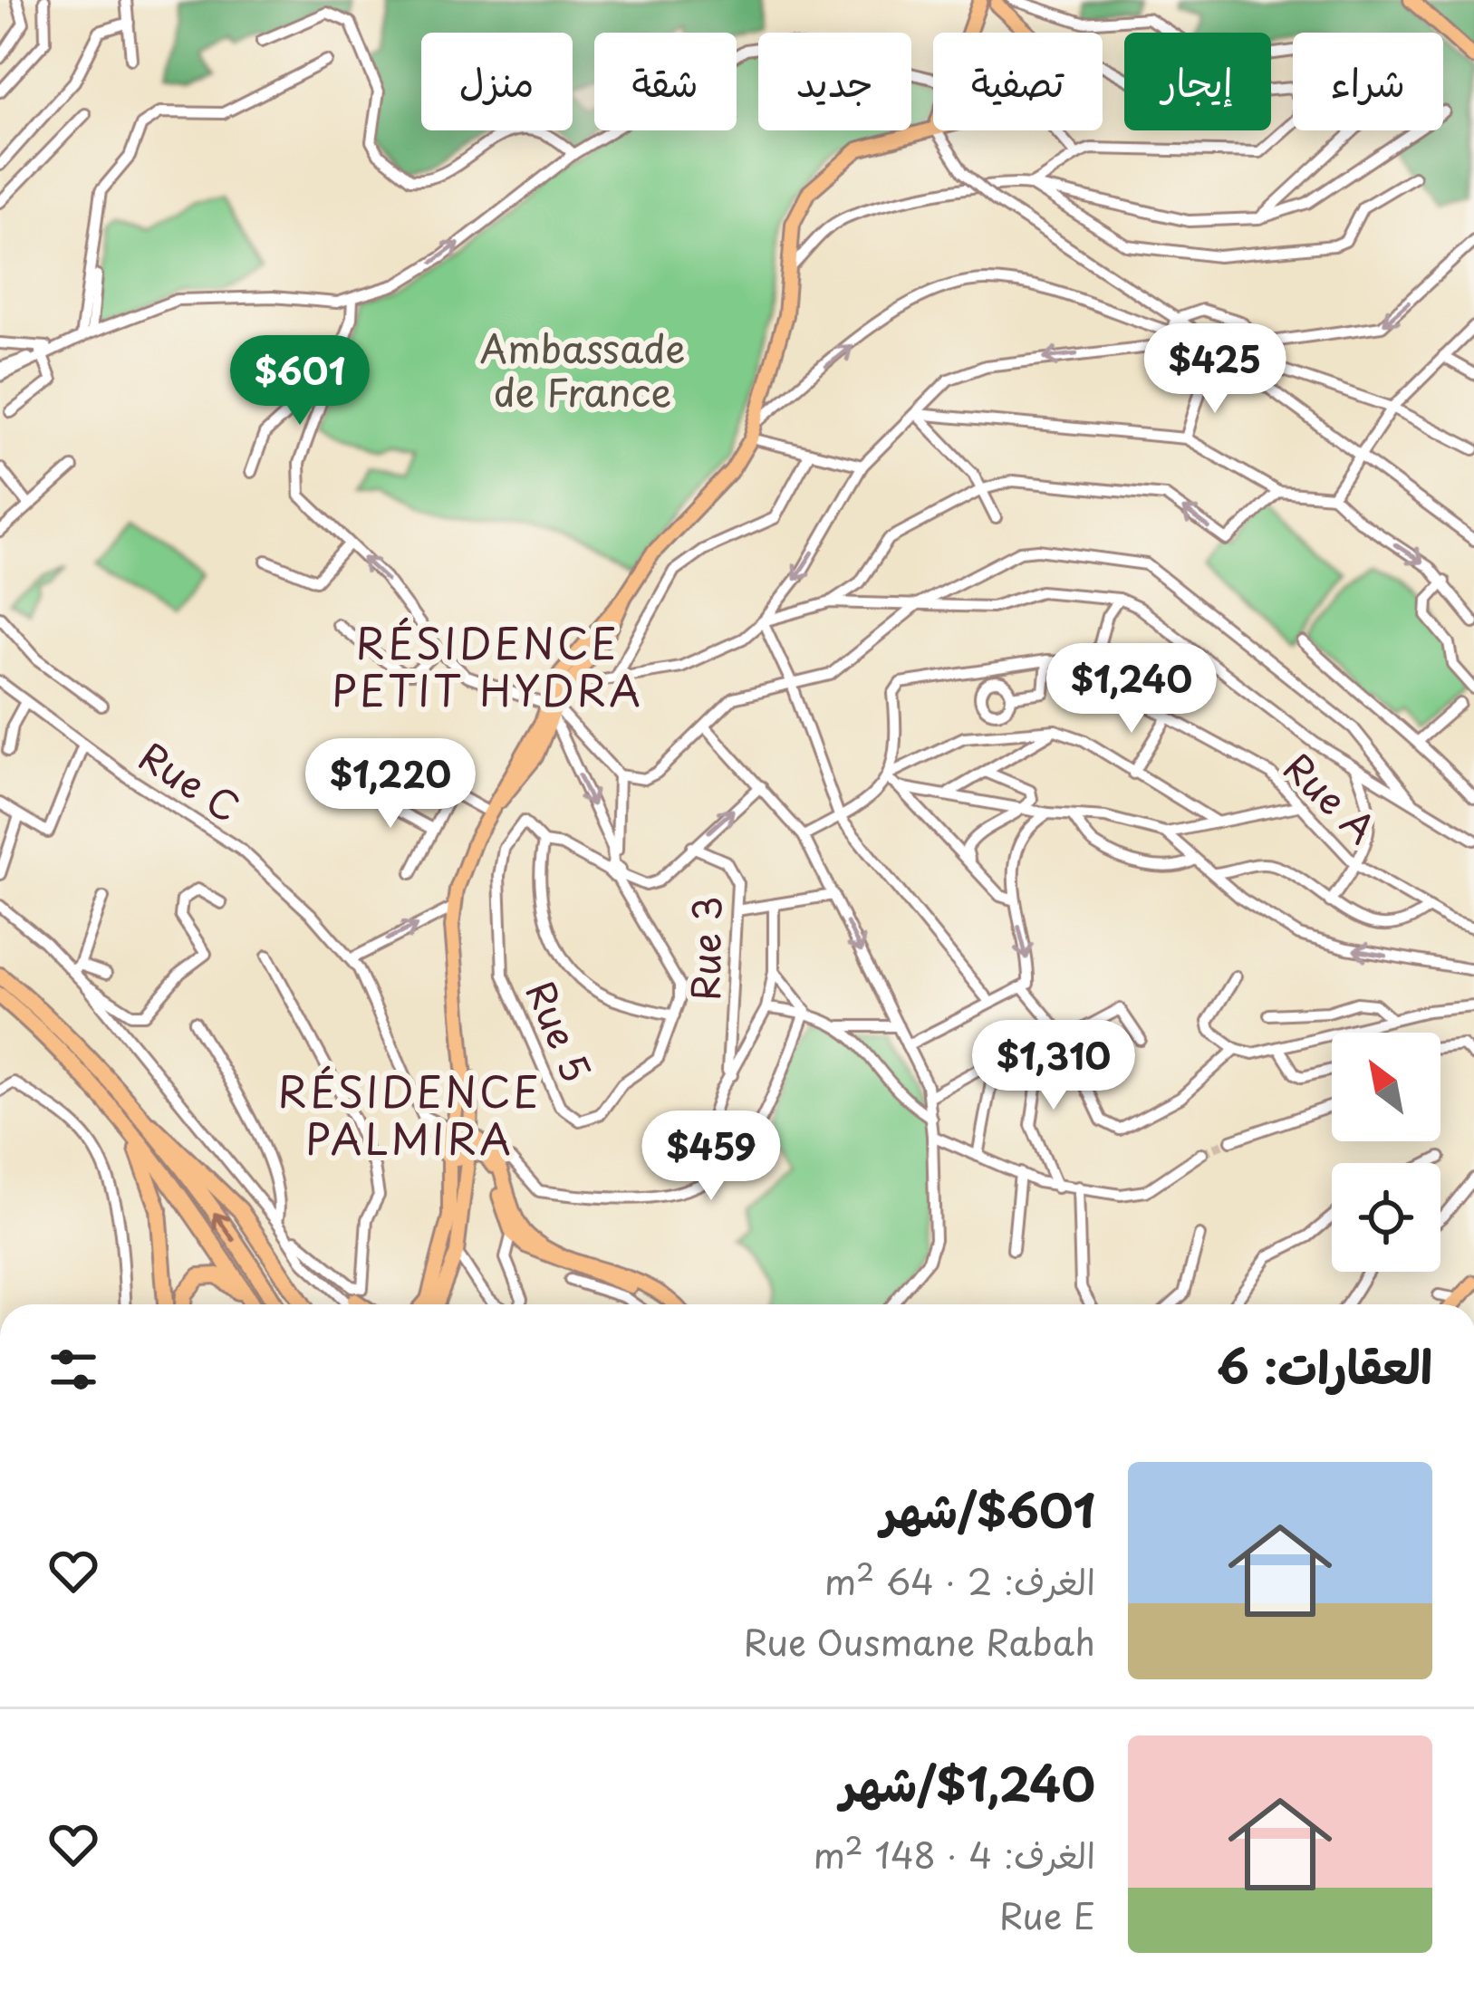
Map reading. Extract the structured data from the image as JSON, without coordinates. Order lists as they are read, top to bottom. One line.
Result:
{"streets":{"street":["Rue C","Rue A","Rue 3","Rue 5"]},"districts":["RÉSIDENCE PETIT HYDRA","RÉSIDENCE PALMIRA"],"parks":["Ambassade de France"],"north":"top left","page":{"chip":["شراء","إيجار","تصفية","جديد","شقة","منزل"],"price":["$425","$601","$1,240","$1,220","$1,310","$459"],"heading":"العقارات: 6","list":[{"name":"$601/شهر","note":"الغرف: 2 · 64 m² · Rue Ousmane Rabah"},{"name":"$1,240/شهر","note":"الغرف: 4 · 148 m² · Rue E"}]}}
